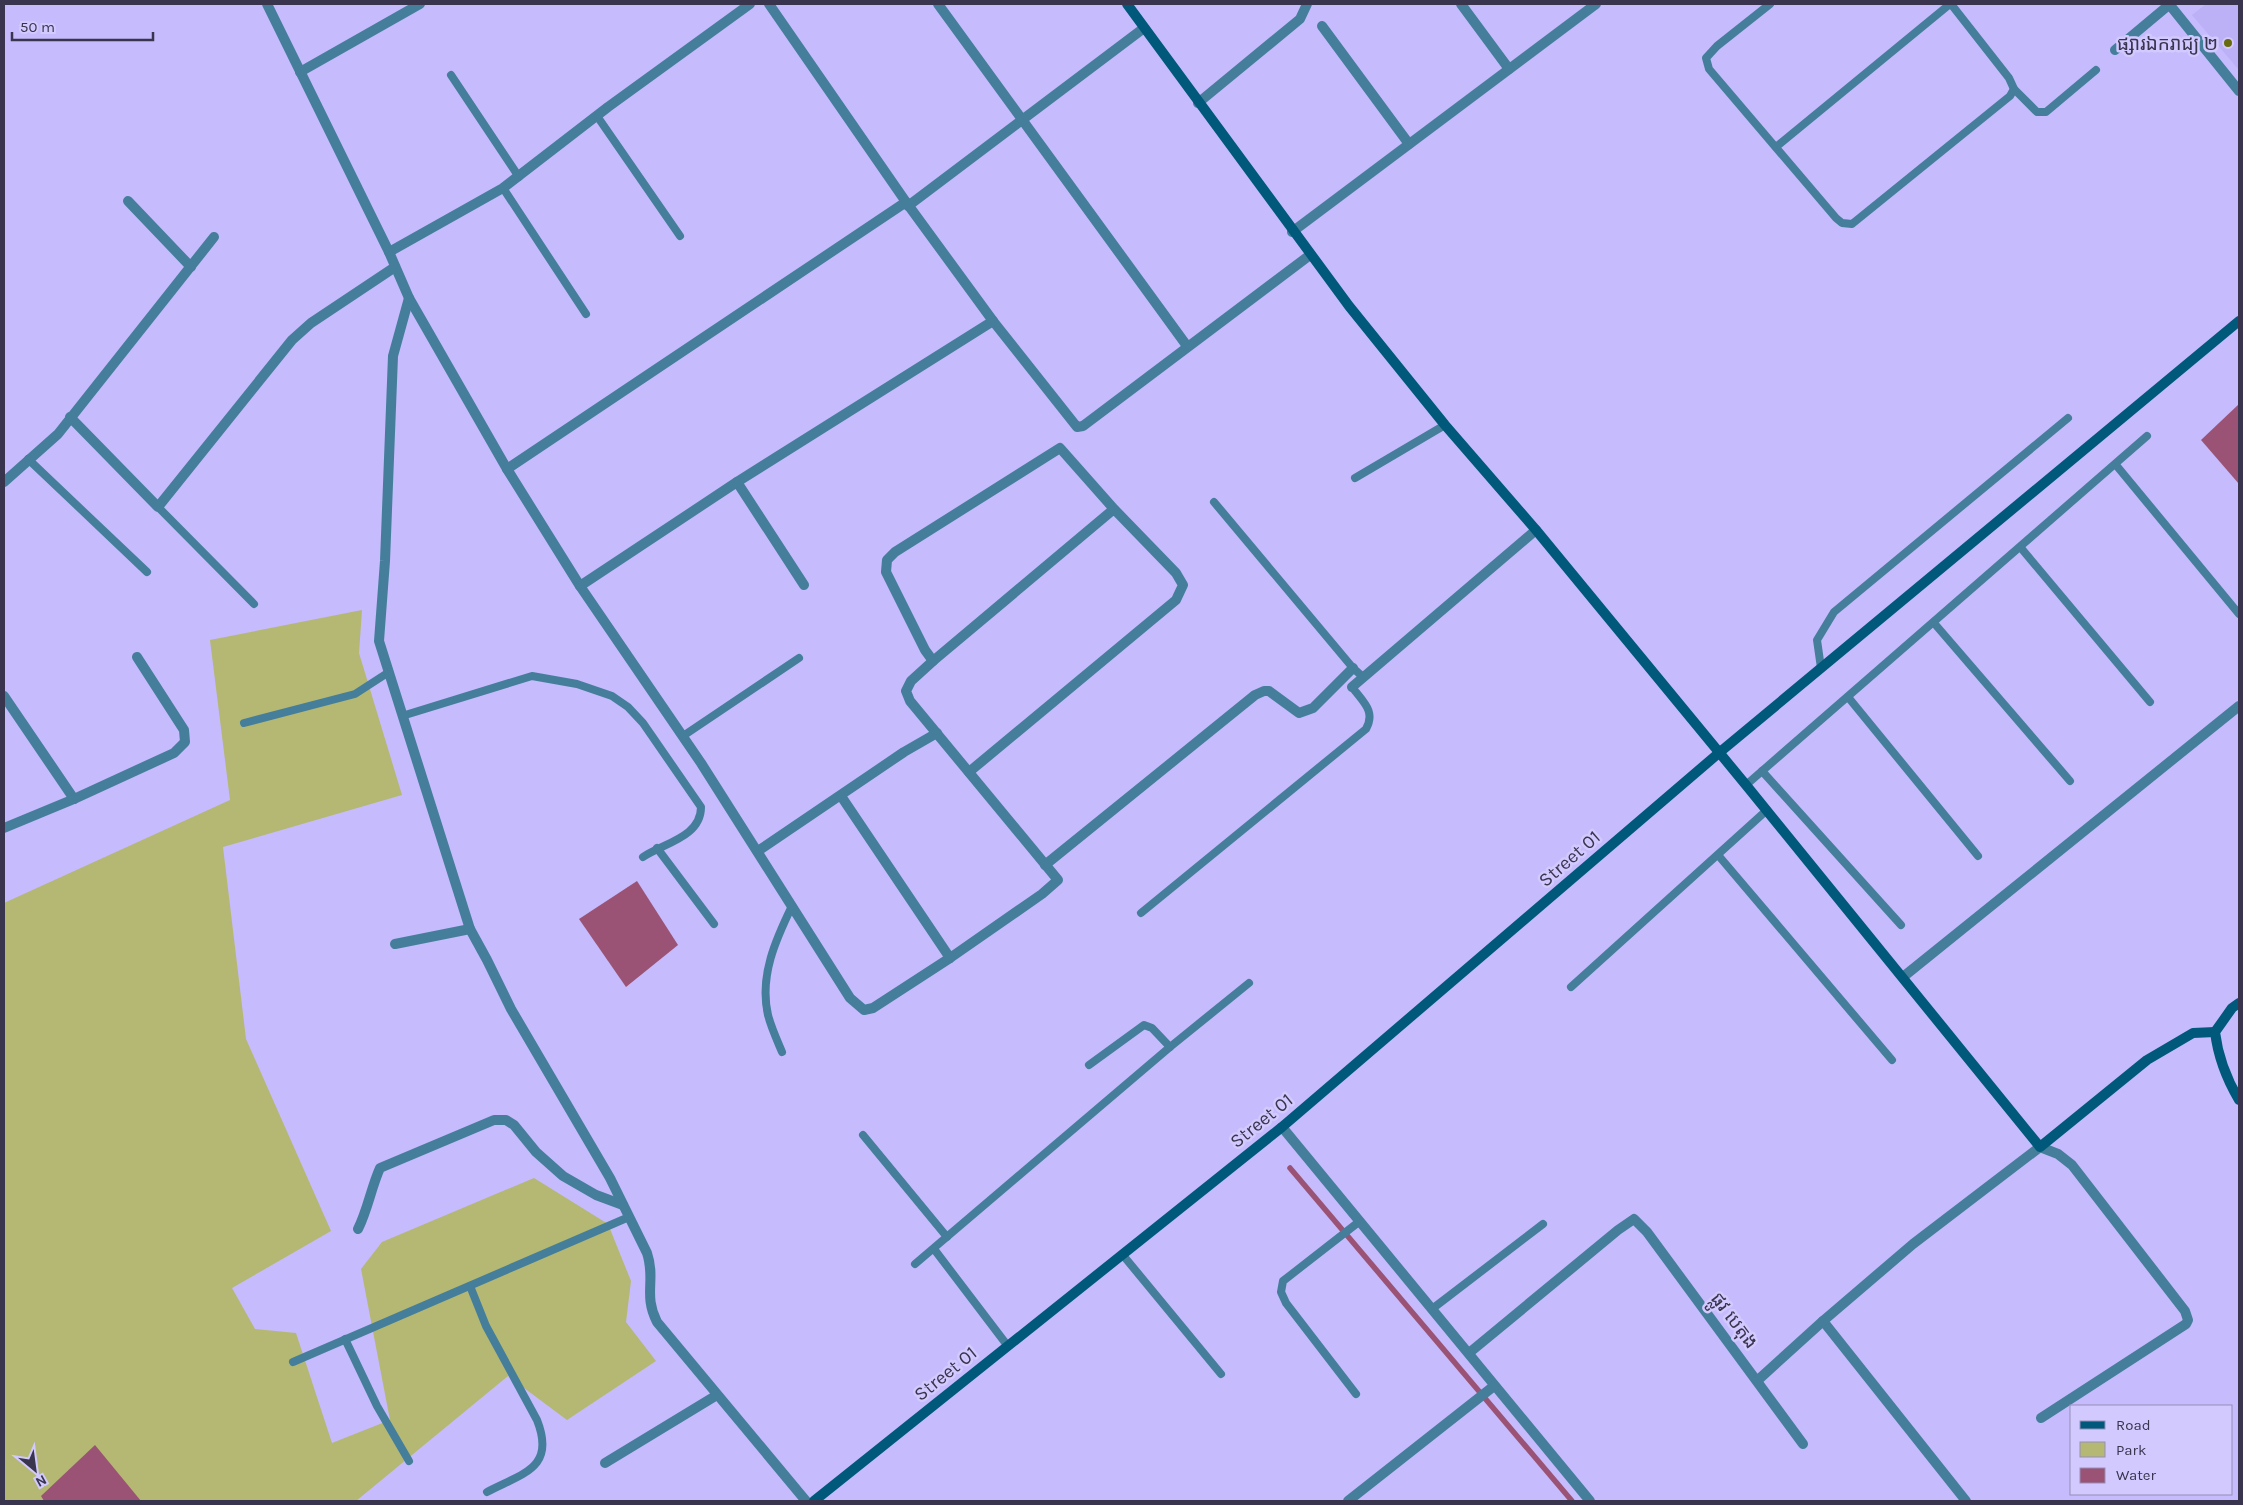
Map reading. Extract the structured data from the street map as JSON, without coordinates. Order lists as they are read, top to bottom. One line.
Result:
{"streets":{"street":["Street 01","ផ្លូវ បេតុង"]},"places":["ផ្សារឯករាជ្យ ២"],"legend":["Road","Park","Water"],"scale_bar":"50 m","north":"bottom right"}
